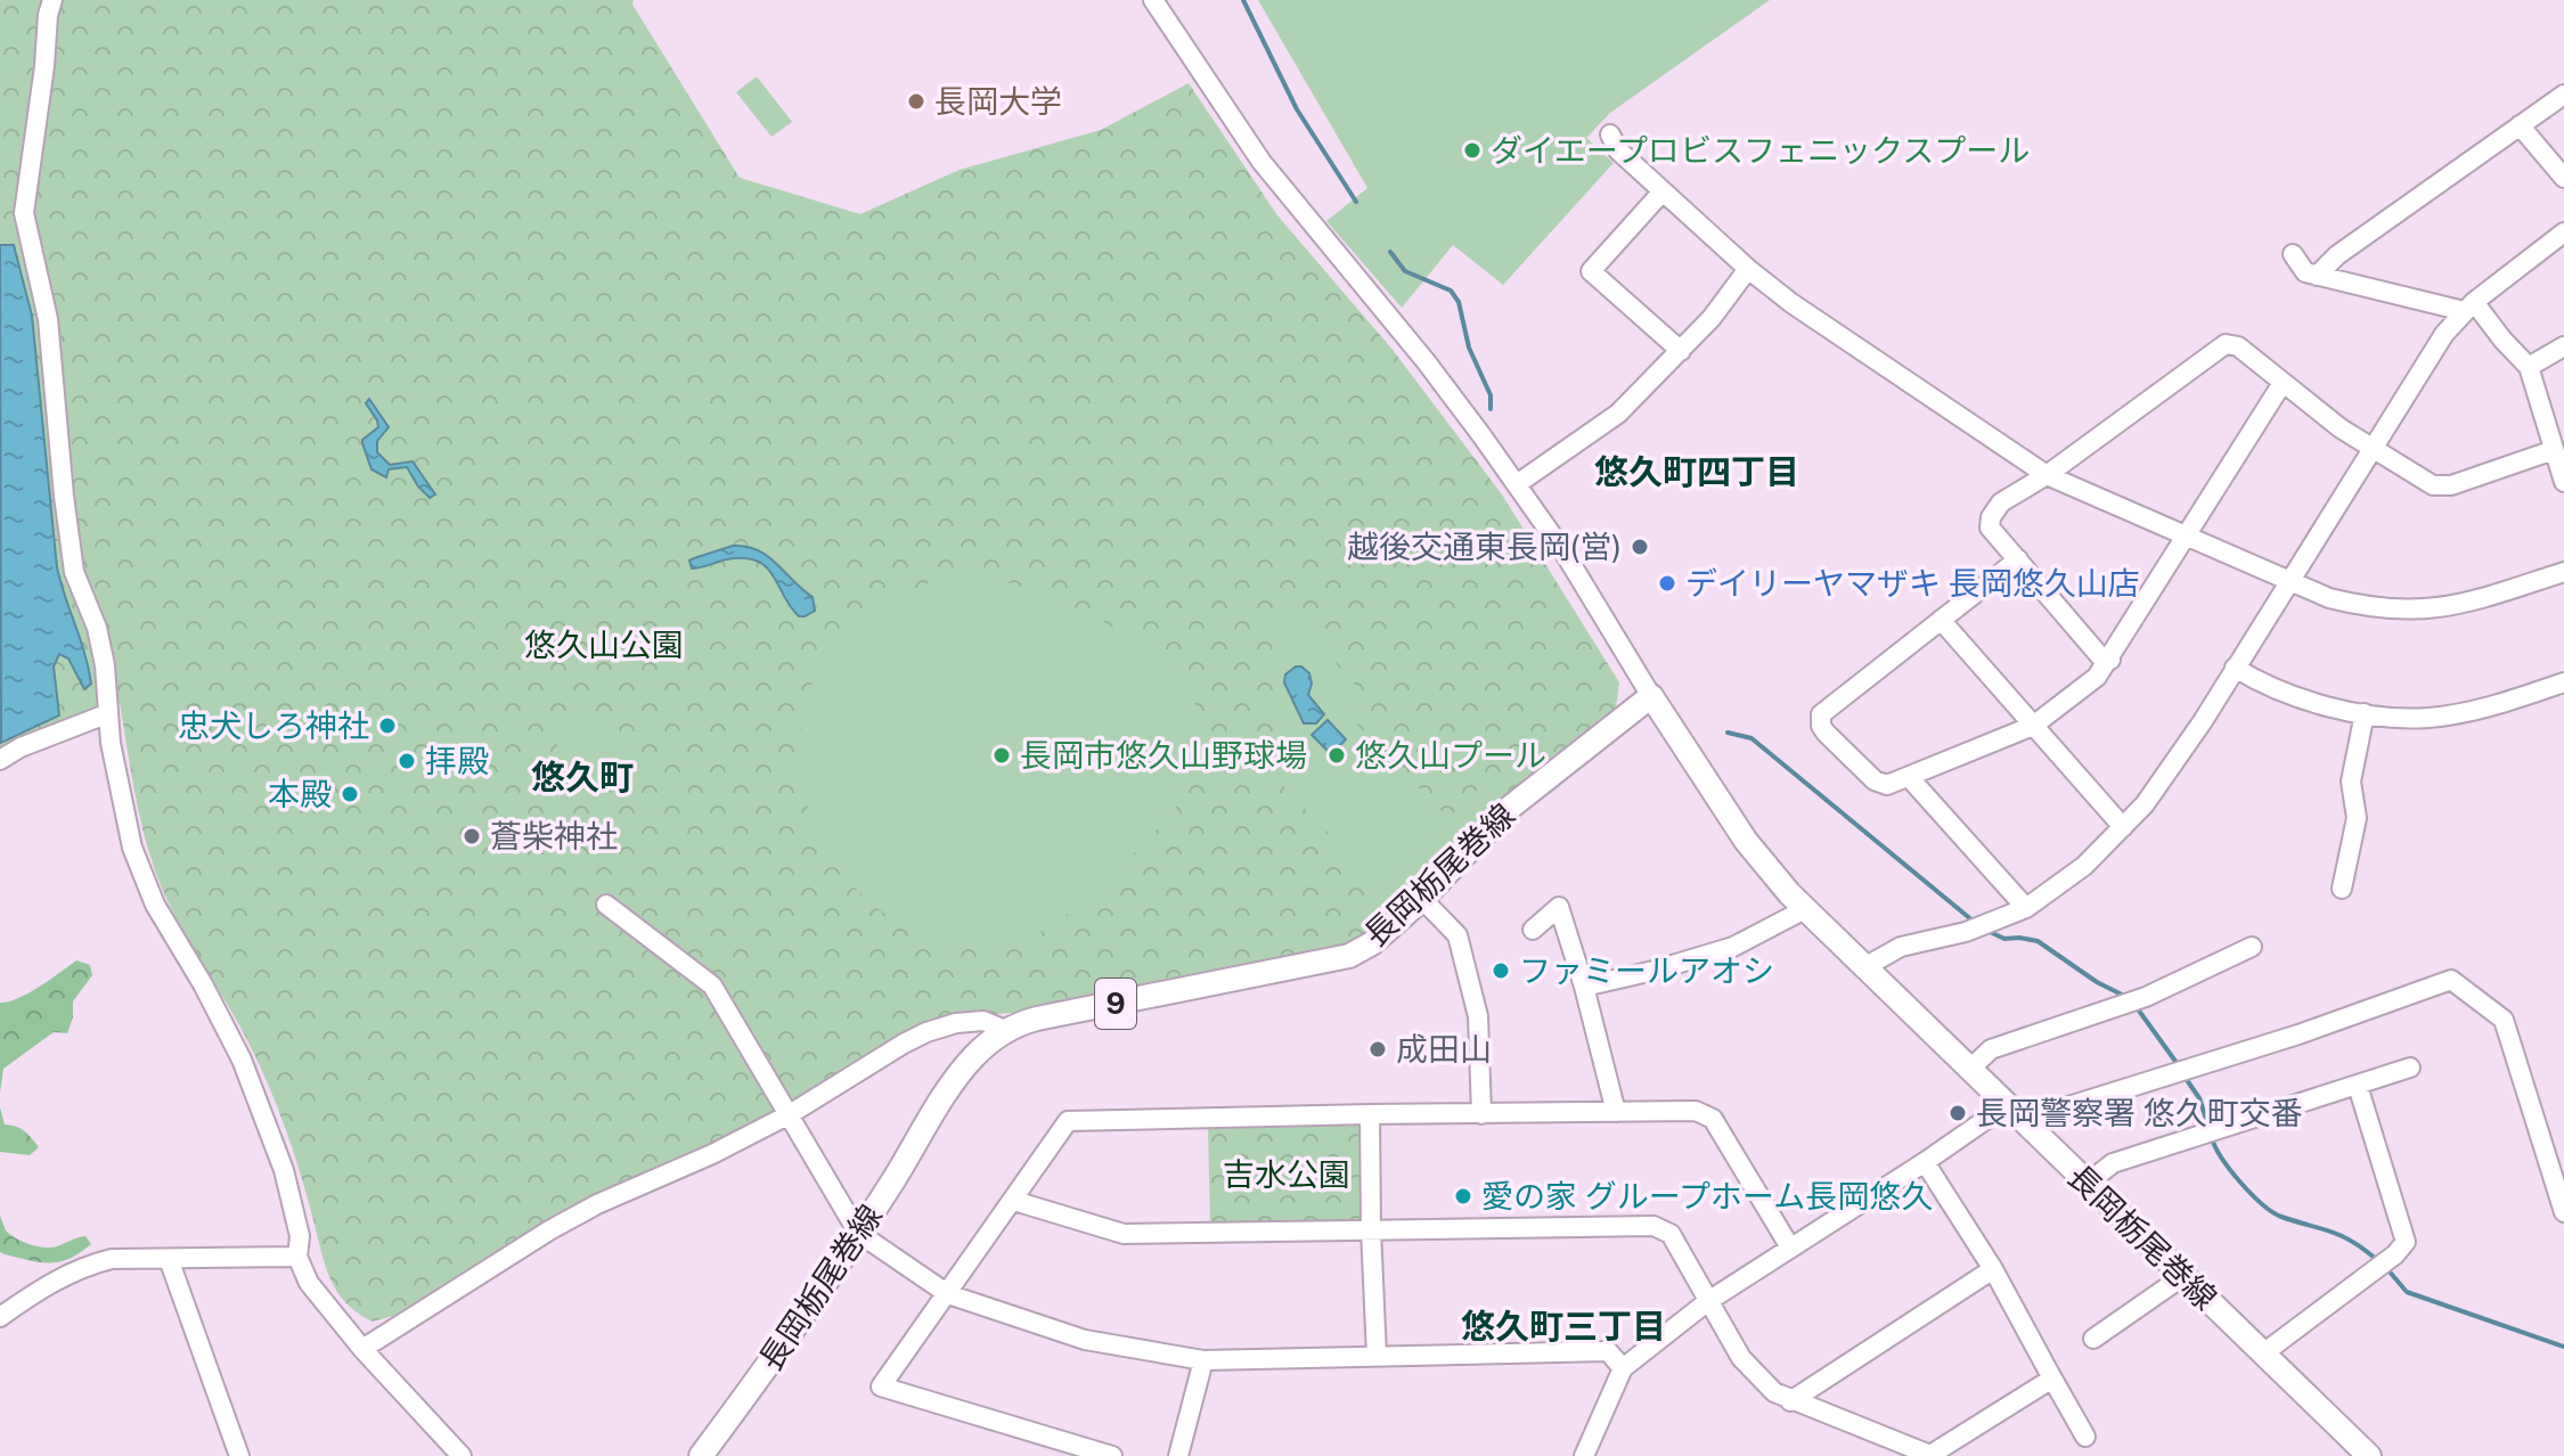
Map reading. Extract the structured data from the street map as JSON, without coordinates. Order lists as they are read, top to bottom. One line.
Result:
{"streets":{"main road":["長岡栃尾巻線","9"]},"districts":["悠久町四丁目","悠久町","悠久町三丁目"],"parks":["悠久山公園","吉水公園"],"places":["長岡大学","ダイエープロビスフェニックスプール","越後交通東長岡(営)","デイリーヤマザキ 長岡悠久山店","忠犬しろ神社","長岡市悠久山野球場","悠久山プール","拝殿","本殿","蒼柴神社","ファミールアオシ","成田山","長岡警察署 悠久町交番","愛の家 グループホーム長岡悠久"]}
